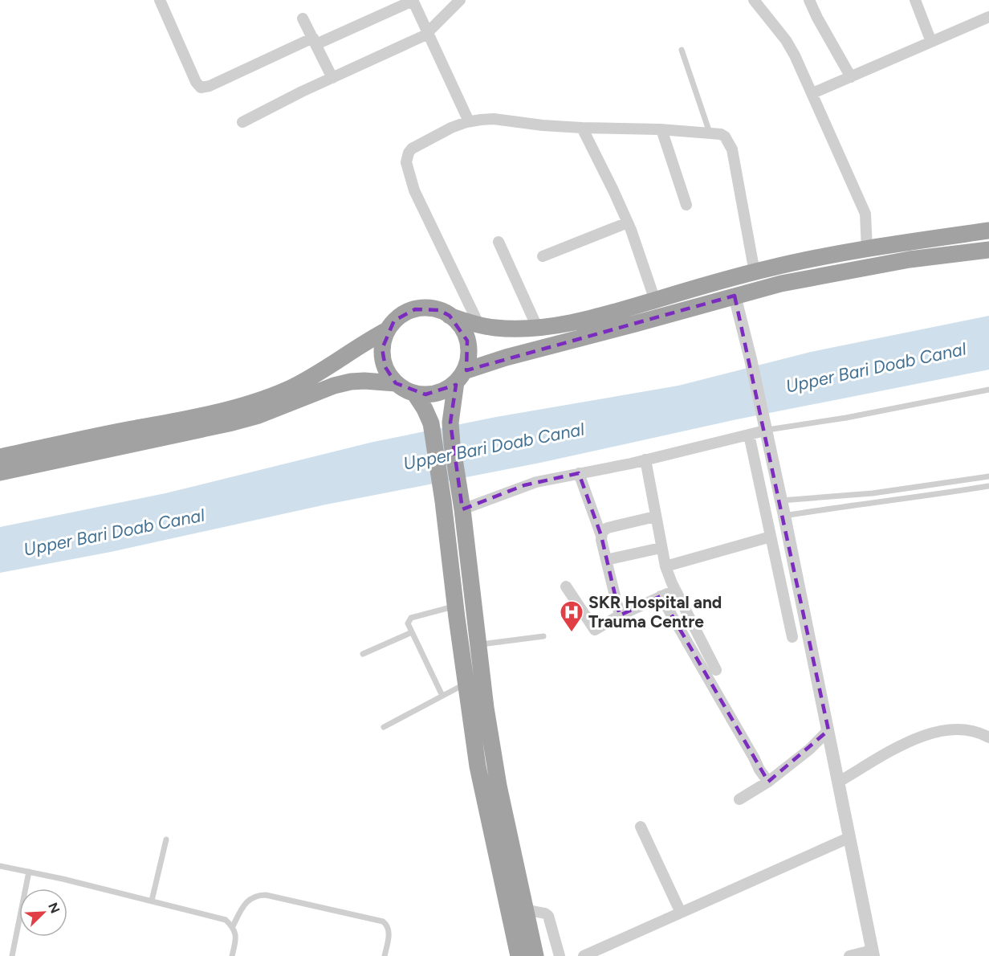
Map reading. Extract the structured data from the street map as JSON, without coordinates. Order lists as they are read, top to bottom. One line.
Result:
{"water":["Upper Bari Doab Canal"],"places":{"hospital":["SKR Hospital and Trauma Centre"]},"north":"top right"}
